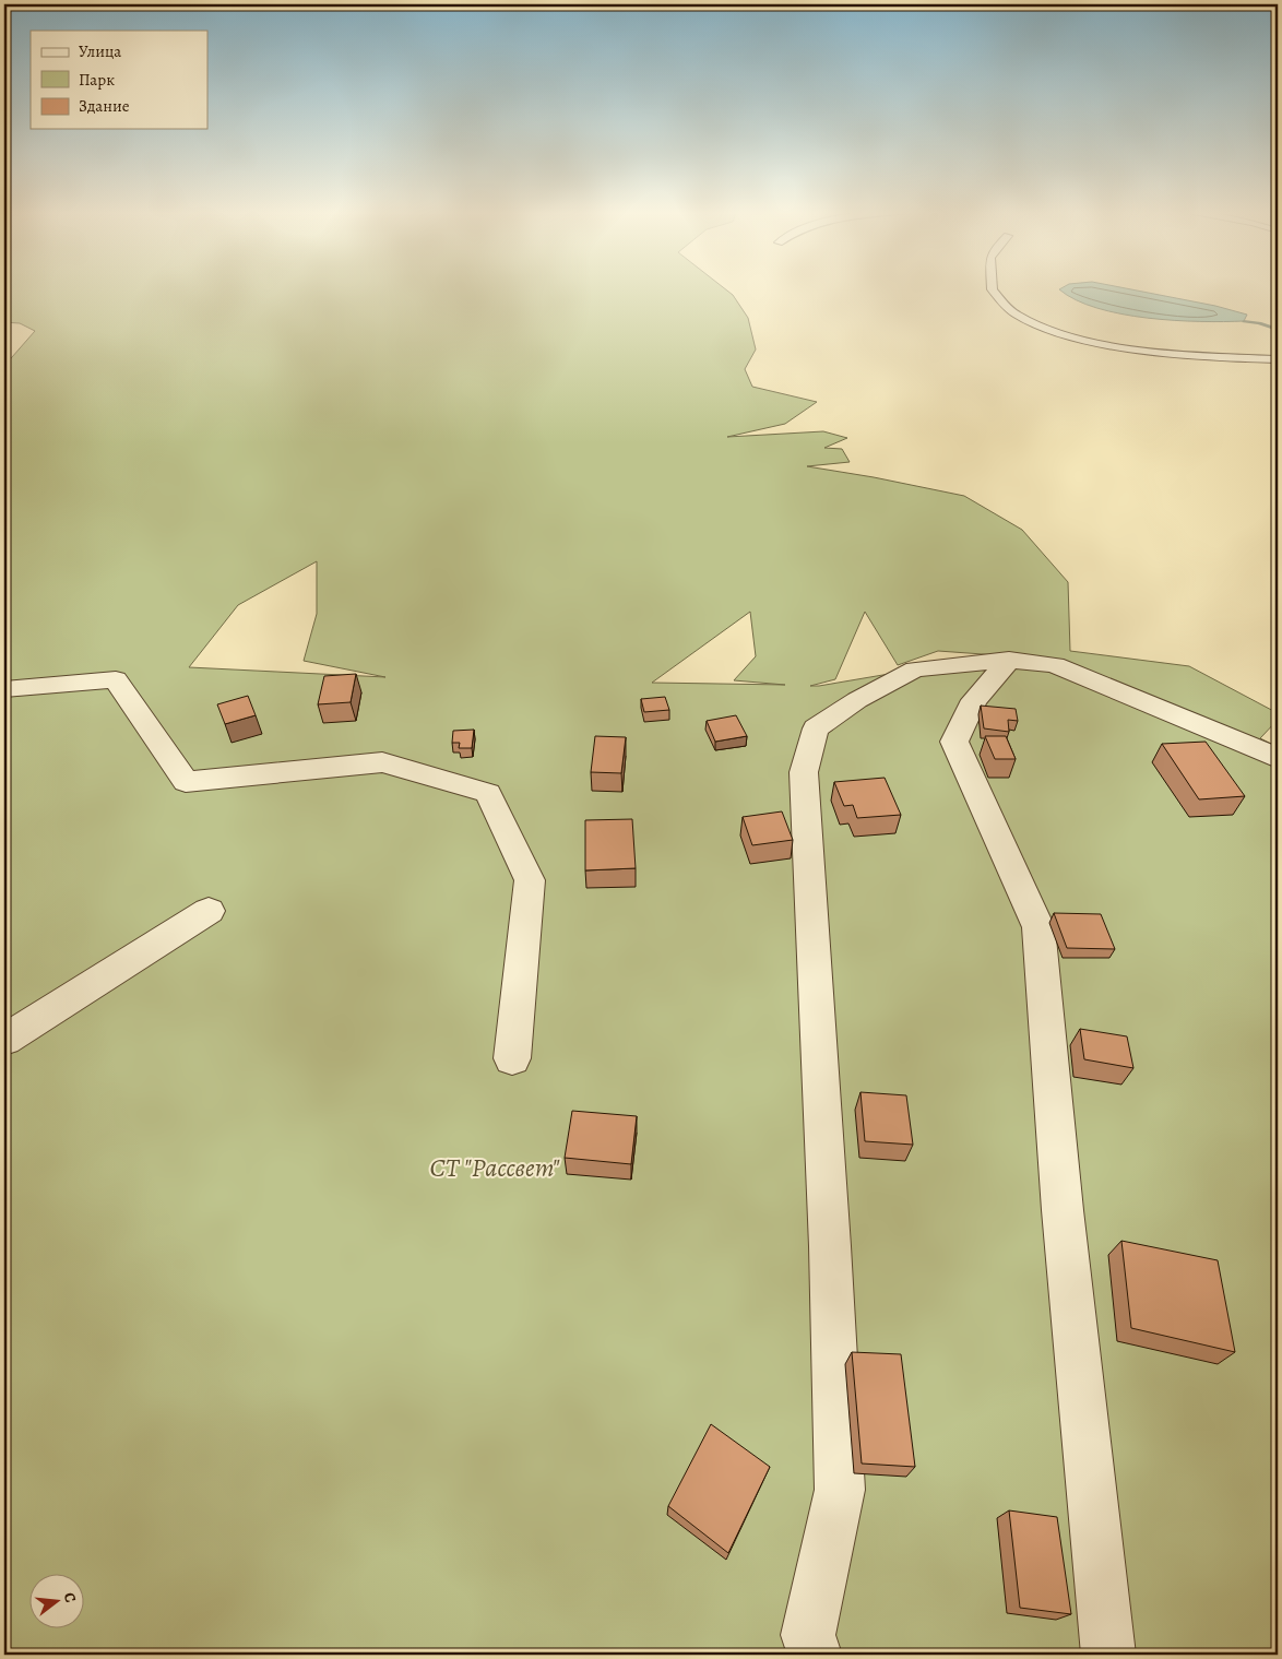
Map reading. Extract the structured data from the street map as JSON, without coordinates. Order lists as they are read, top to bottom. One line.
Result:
{"parks":["СТ \"Рассвет\""],"legend":["Улица","Парк","Здание"],"north":"right"}
